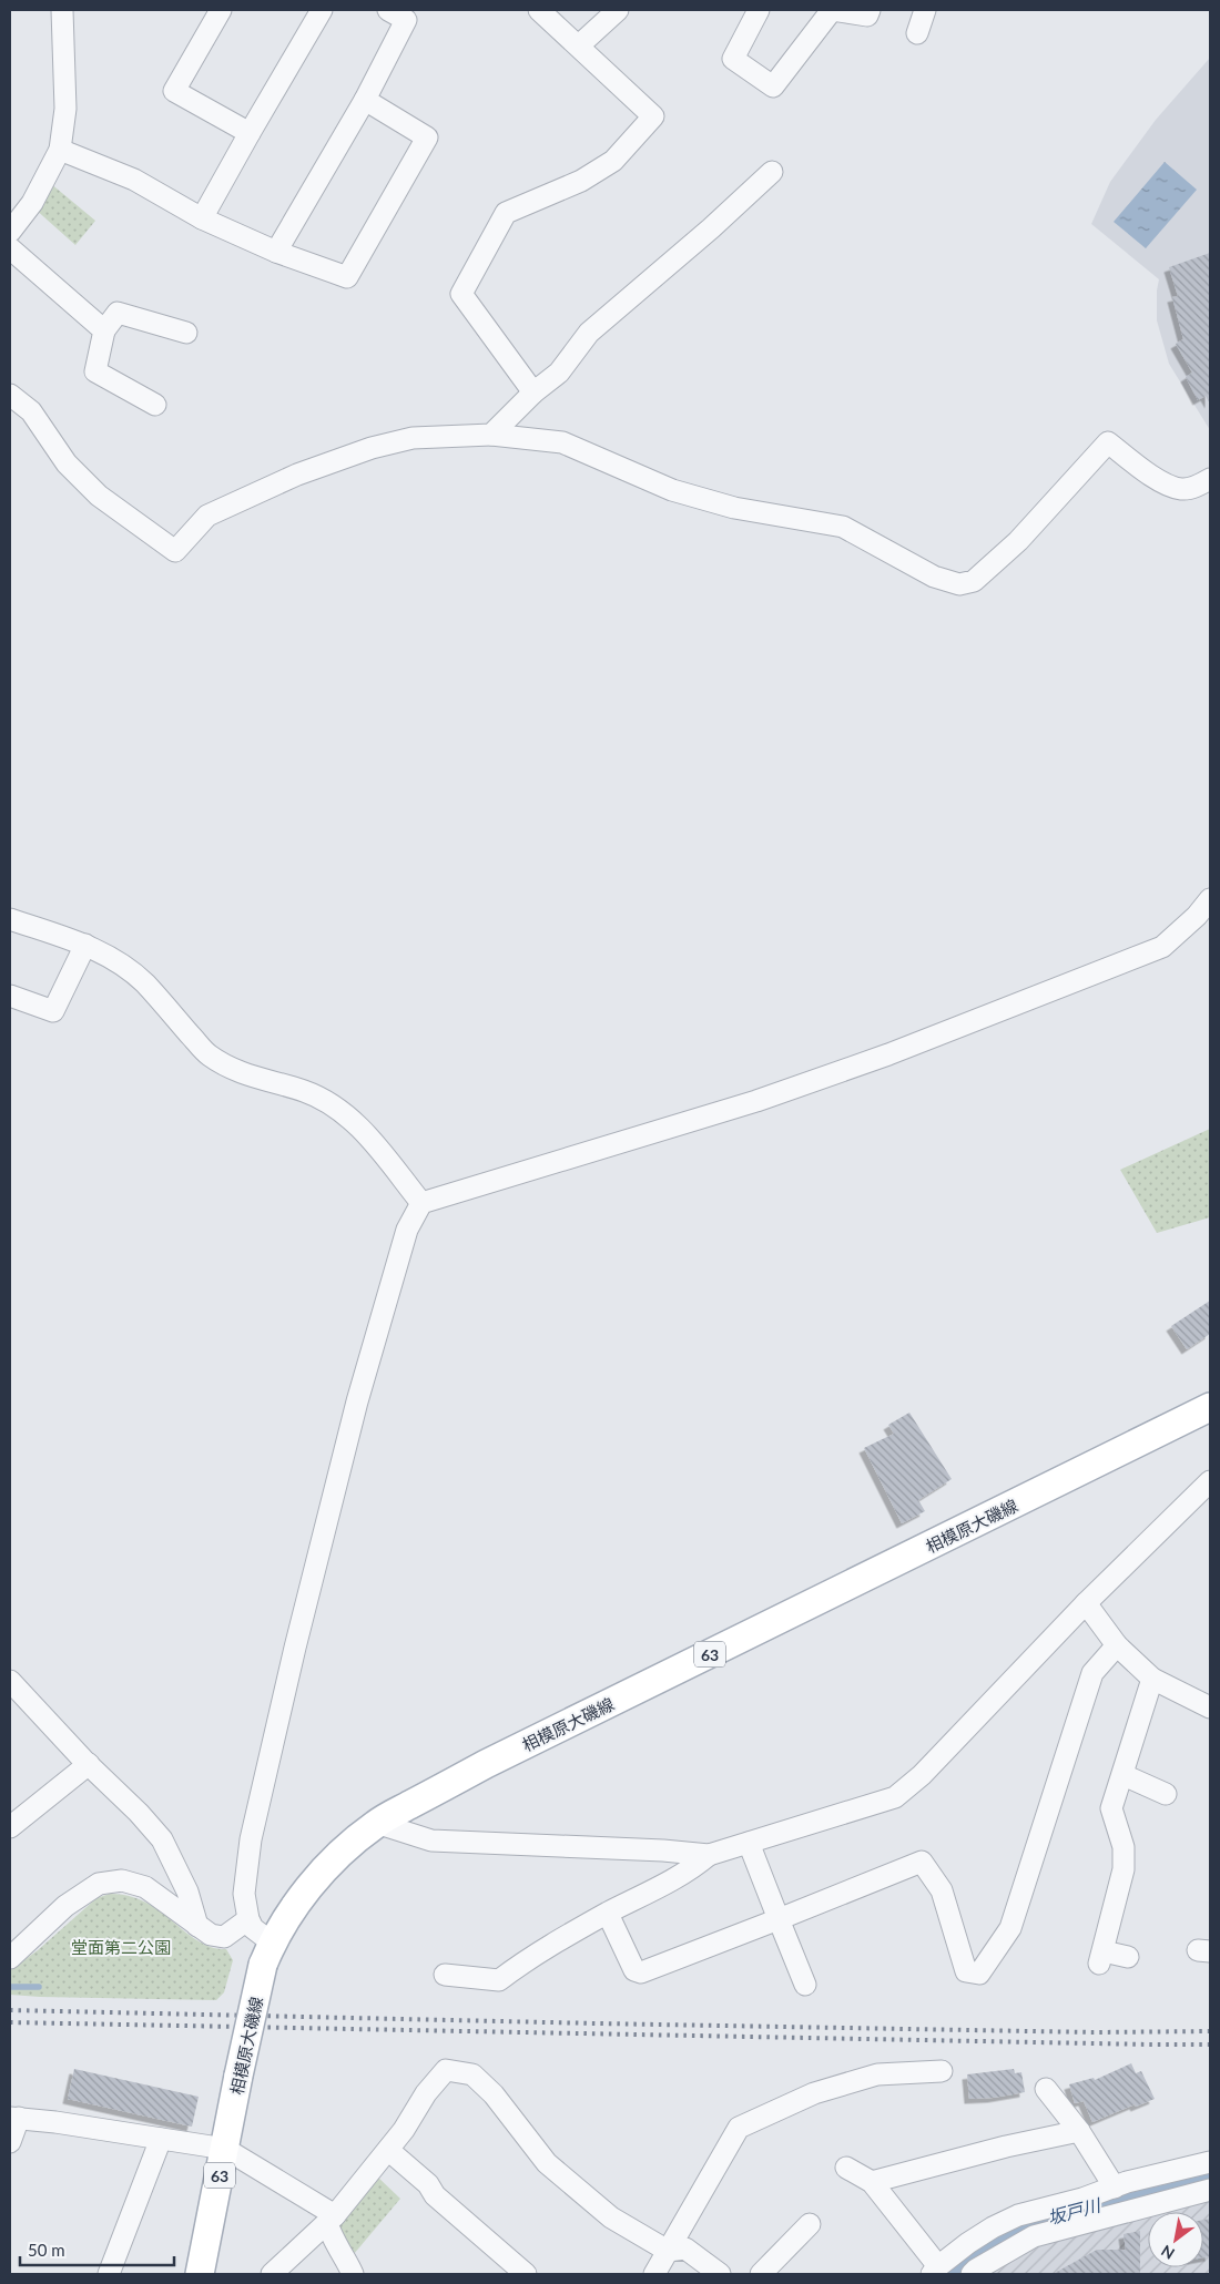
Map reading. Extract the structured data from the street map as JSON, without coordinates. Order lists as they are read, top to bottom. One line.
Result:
{"streets":{"main road":["相模原大磯線","63"]},"water":["坂戸川"],"parks":["堂面第二公園"],"scale_bar":"50 m","north":"bottom left"}
